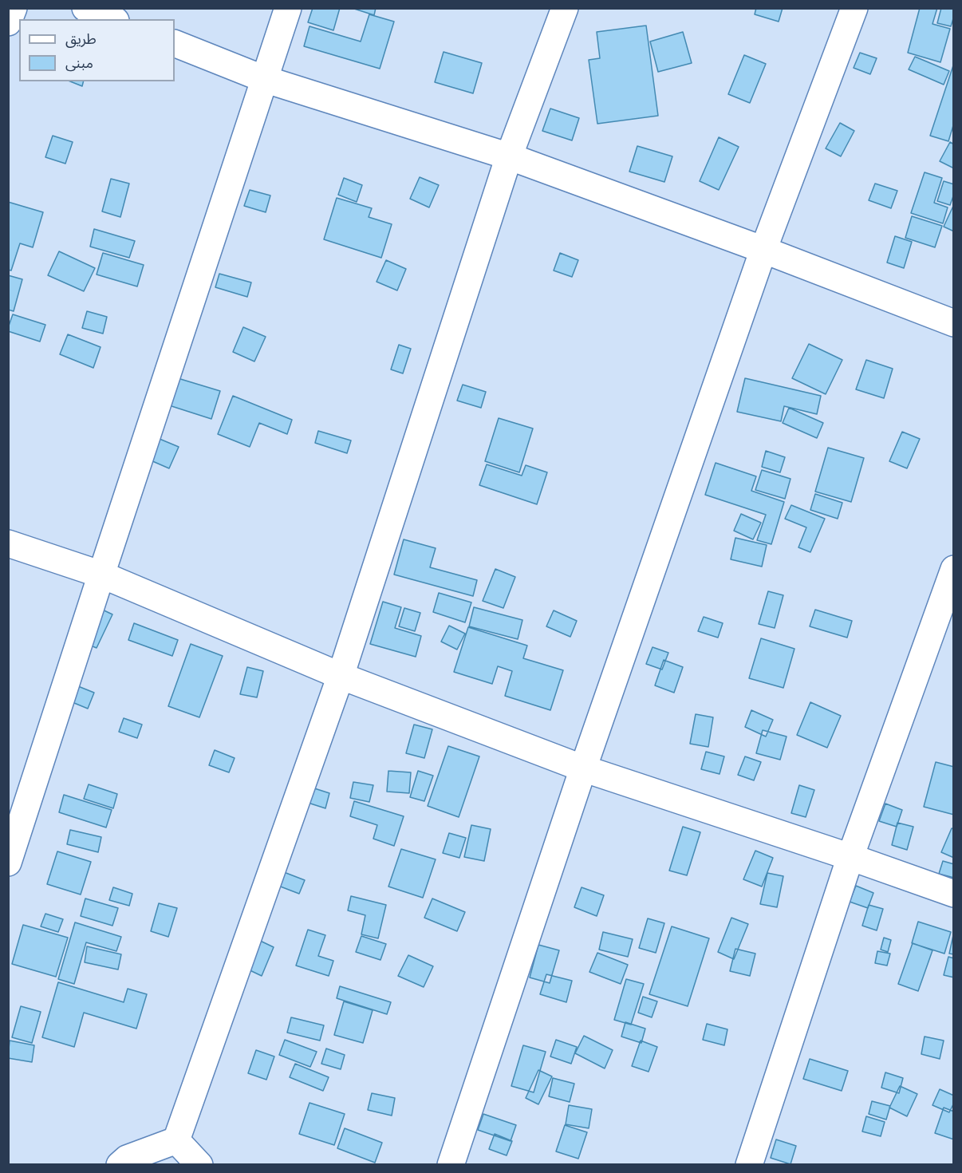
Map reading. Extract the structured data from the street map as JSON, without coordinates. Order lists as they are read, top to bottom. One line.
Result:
{"legend":["طريق","مبنى"]}
